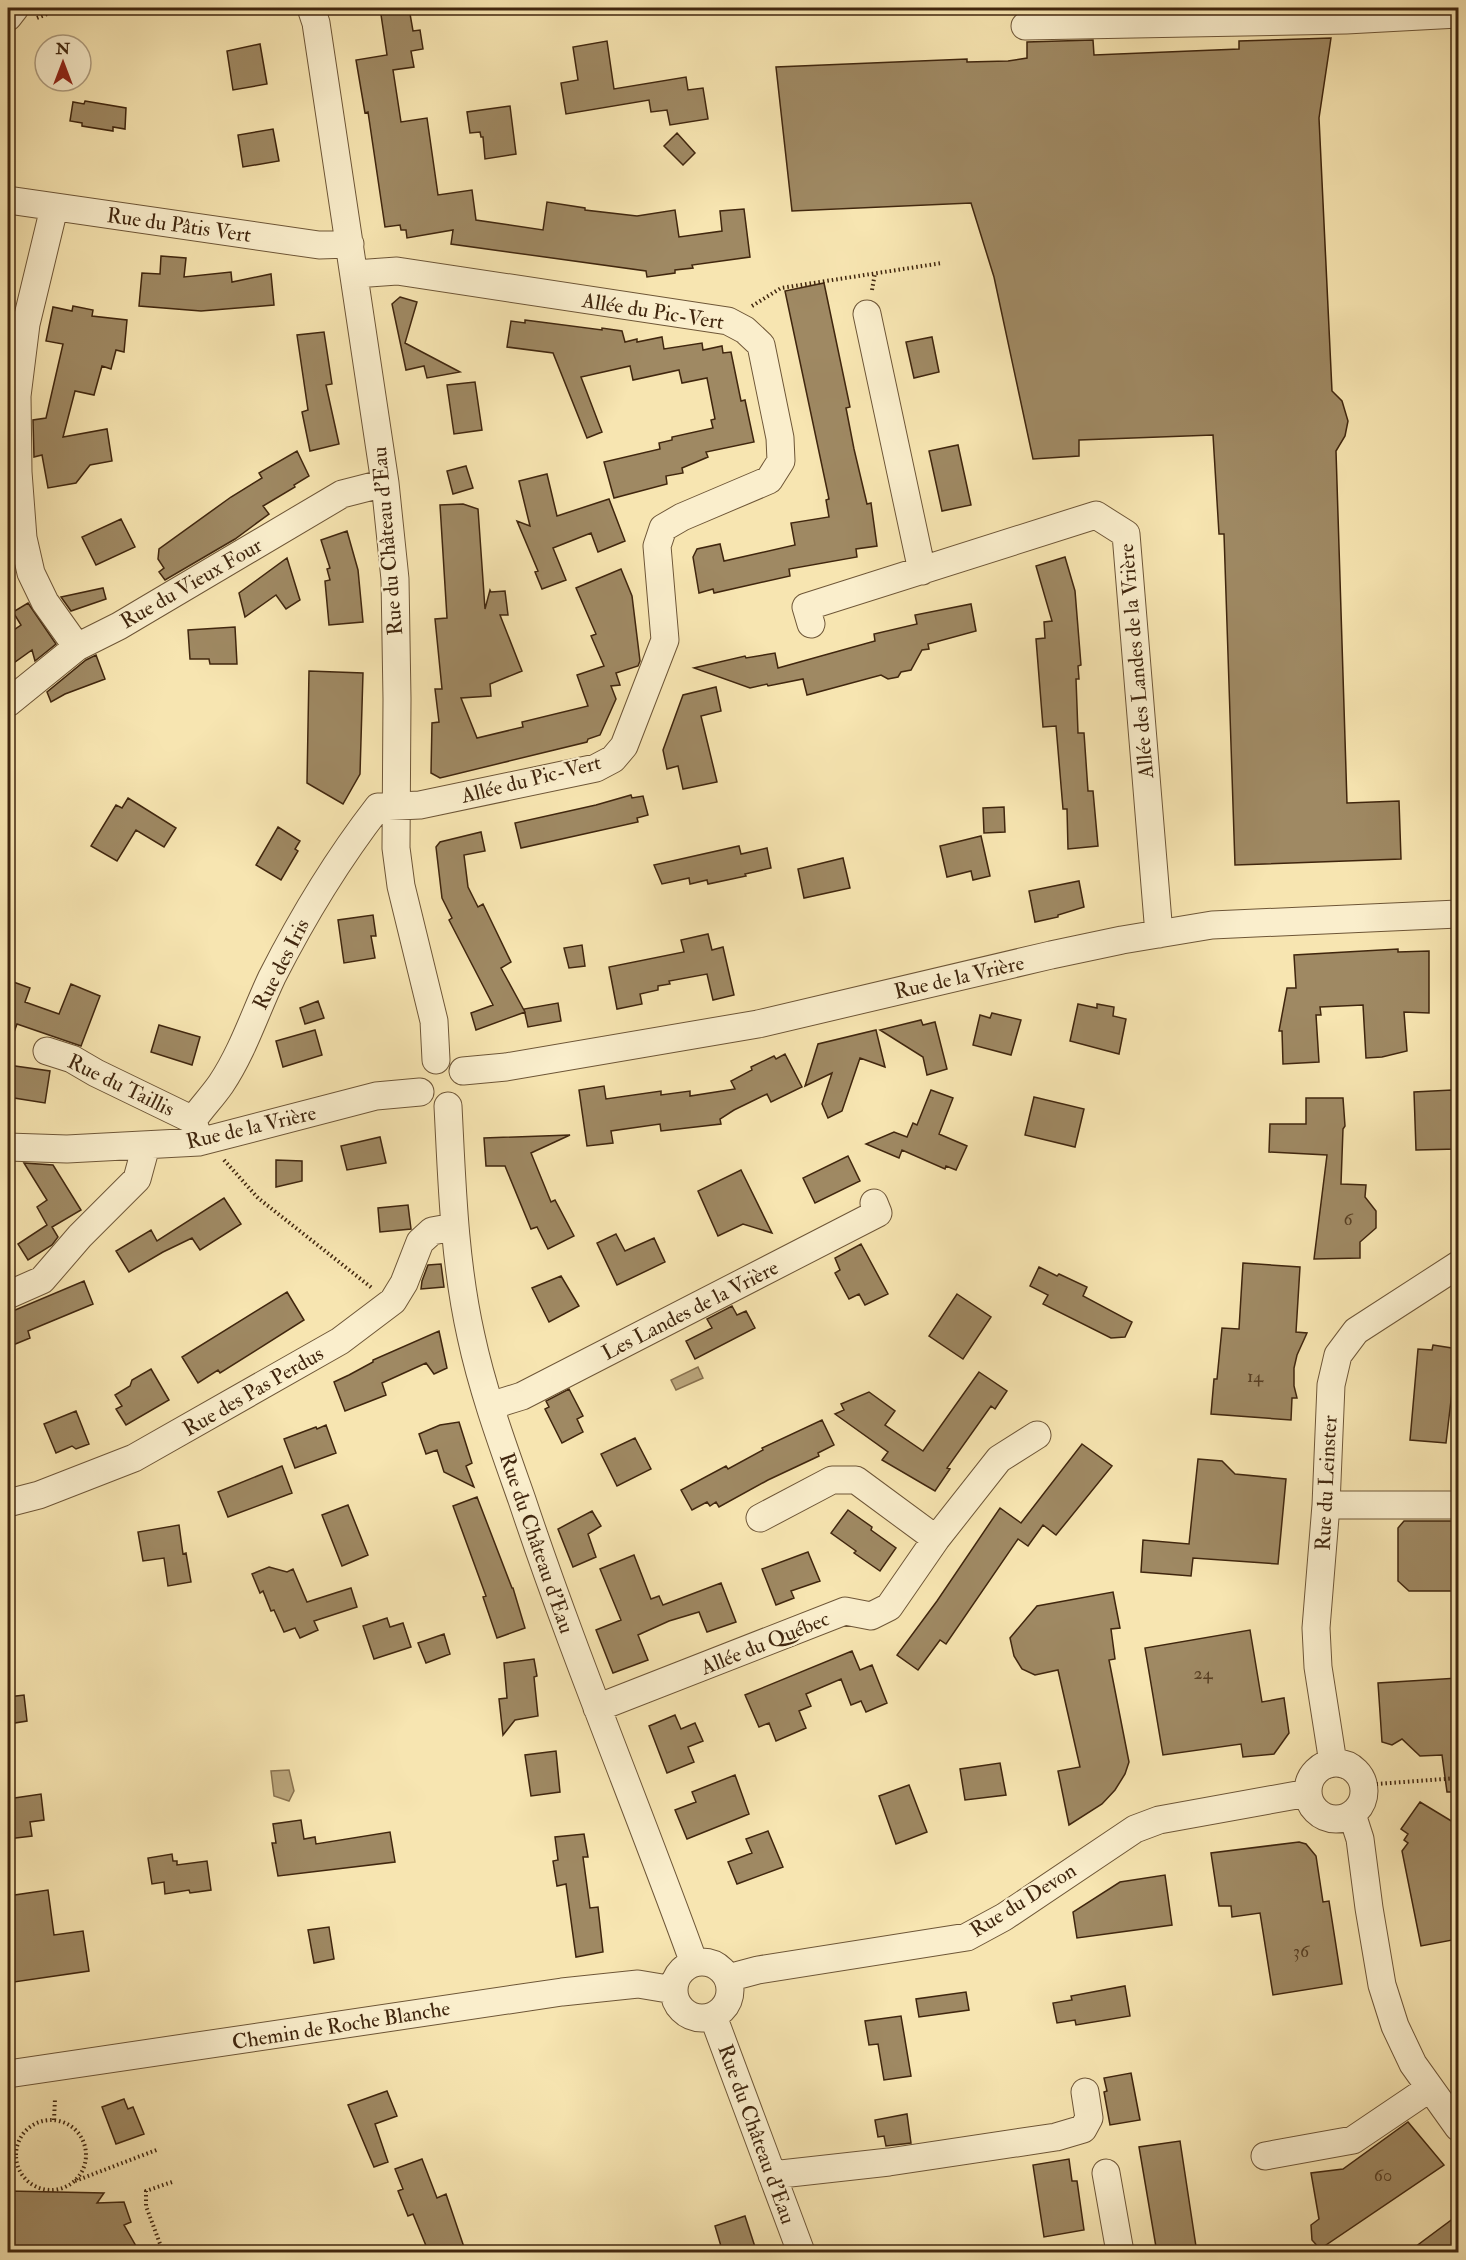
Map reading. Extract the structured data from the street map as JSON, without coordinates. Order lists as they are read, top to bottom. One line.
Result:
{"streets":{"street":["Rue du Pâtis Vert","Allée du Pic-Vert","Rue du Château d'Eau","Rue du Vieux Four","Allée des Landes de la Vrière","Rue des Iris","Rue de la Vrière","Rue du Taillis","Les Landes de la Vrière","Rue des Pas Perdus","Rue du Leinster","Allée du Québec","Rue du Devon","Chemin de Roche Blanche"]},"crossings":[["Rue du Pâtis Vert","Rue du Château d'Eau"],["Allée du Pic-Vert","Rue du Château d'Eau"],["Allée du Pic-Vert","Rue des Iris"],["Rue du Château d'Eau","Rue du Vieux Four"],["Rue du Château d'Eau","Rue des Iris"],["Rue du Château d'Eau","Rue de la Vrière"],["Rue du Château d'Eau","Les Landes de la Vrière"],["Rue du Château d'Eau","Rue des Pas Perdus"],["Rue du Château d'Eau","Allée du Québec"],["Rue du Château d'Eau","Rue du Devon"],["Rue du Château d'Eau","Chemin de Roche Blanche"],["Allée des Landes de la Vrière","Rue de la Vrière"],["Rue des Iris","Rue de la Vrière"],["Rue des Iris","Rue du Taillis"],["Rue de la Vrière","Rue du Taillis"],["Rue du Leinster","Rue du Devon"],["Rue du Devon","Chemin de Roche Blanche"]],"house_numbers":["6","14","24","36","60"],"north":"top"}
